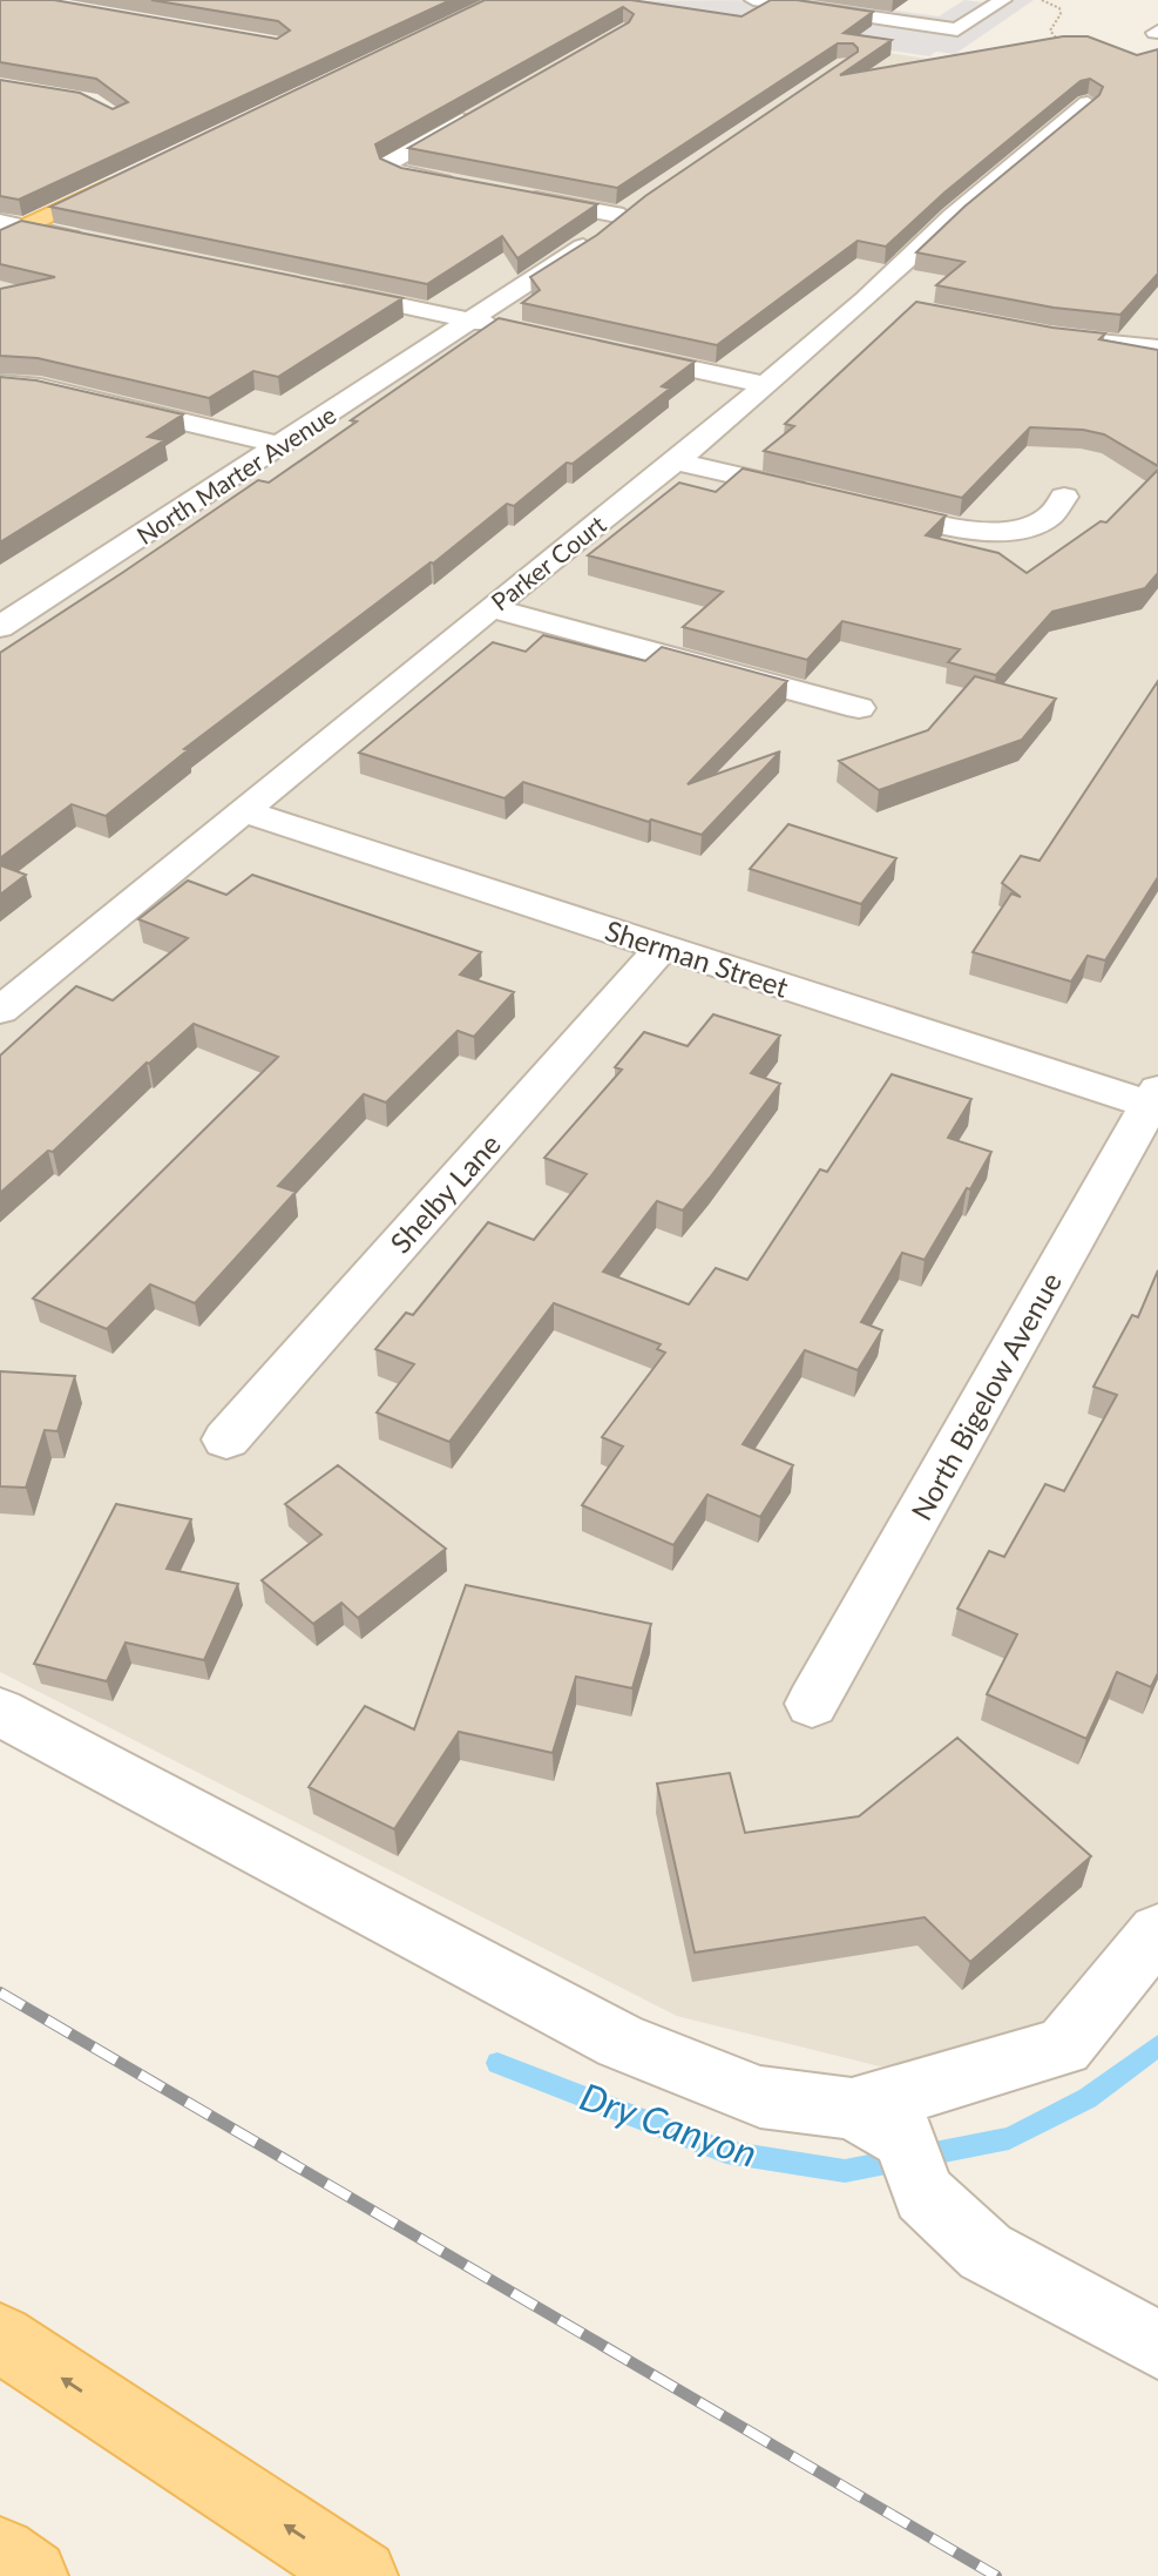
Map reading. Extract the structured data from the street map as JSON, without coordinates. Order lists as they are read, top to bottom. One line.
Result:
{"streets":{"street":["North Marter Avenue","Parker Court","Sherman Street","Shelby Lane","North Bigelow Avenue"]},"crossings":[["Parker Court","Sherman Street"],["Sherman Street","Shelby Lane"],["Sherman Street","North Bigelow Avenue"]],"water":["Dry Canyon"]}
